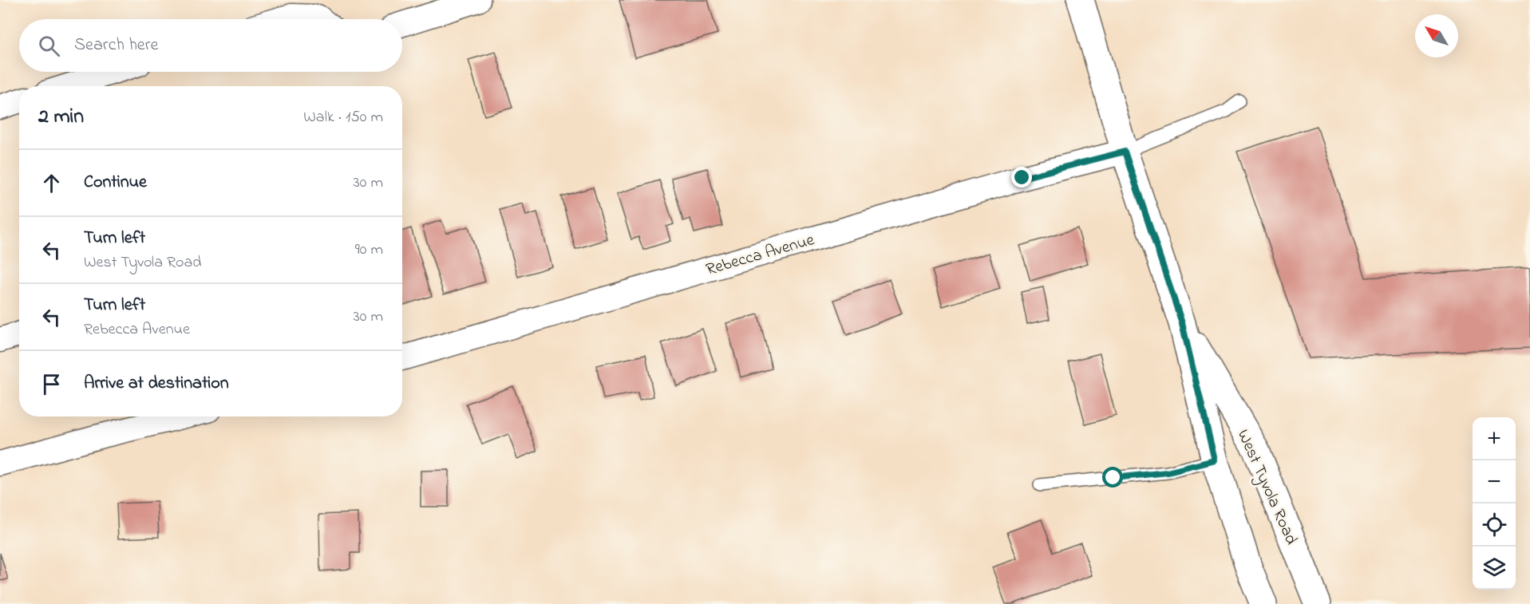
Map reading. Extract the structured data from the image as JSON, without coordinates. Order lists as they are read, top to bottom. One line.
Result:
{"streets":{"main road":["West Tyvola Road"],"street":["Rebecca Avenue"]},"crossings":[["Rebecca Avenue","West Tyvola Road"]],"north":"top left","page":{"search":"Search here","heading":["2 min","Walk · 150 m"],"list":[["Continue","30 m"],["Turn left","West Tyvola Road","90 m"],["Turn left","Rebecca Avenue","30 m"],"Arrive at destination"],"map_buttons":["+","−"]}}
